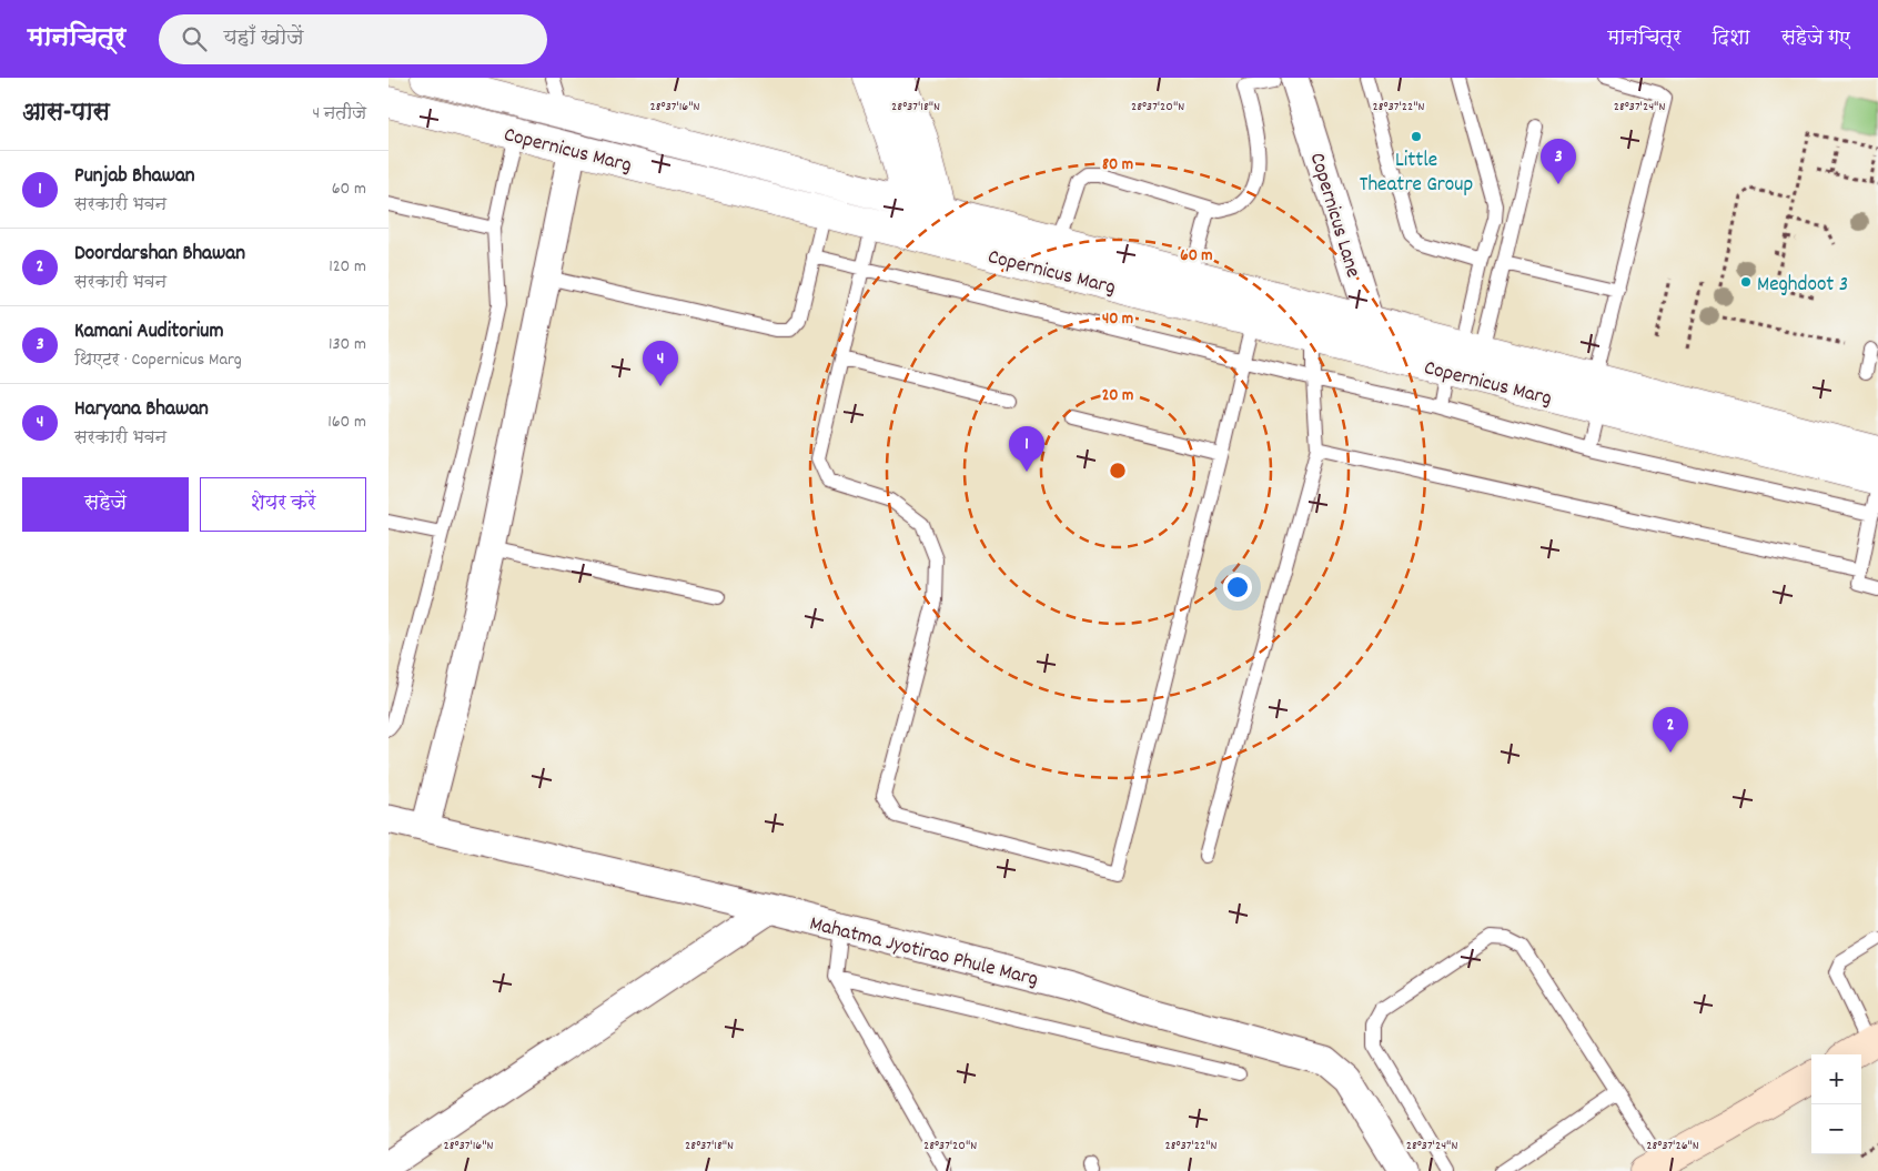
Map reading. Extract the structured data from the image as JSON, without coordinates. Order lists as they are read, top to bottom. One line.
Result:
{"streets":{"street":["Copernicus Marg","Copernicus Lane","Mahatma Jyotirao Phule Marg"]},"crossings":[["Copernicus Marg","Copernicus Lane"]],"places":["Little Theatre Group","Meghdoot 3"],"page":{"header":"मानचित्र","search":"यहाँ खोजें","nav":["मानचित्र","दिशा","सहेजे गए"],"heading":["आस-पास","4 नतीजे"],"pins":["3","4","1","2"],"list":[{"mark":"1","name":"Punjab Bhawan","note":"सरकारी भवन","value":"60 m"},{"mark":"2","name":"Doordarshan Bhawan","note":"सरकारी भवन","value":"120 m"},{"mark":"3","name":"Kamani Auditorium","note":"थिएटर · Copernicus Marg","value":"130 m"},{"mark":"4","name":"Haryana Bhawan","note":"सरकारी भवन","value":"160 m"}],"buttons":["सहेजें","शेयर करें"],"map_buttons":["+","−"]},"coordinates":["28°37'16\"N","28°37'18\"N","28°37'20\"N","28°37'22\"N","28°37'24\"N","28°37'26\"N"],"rings":["80 m","60 m","40 m","20 m"]}
